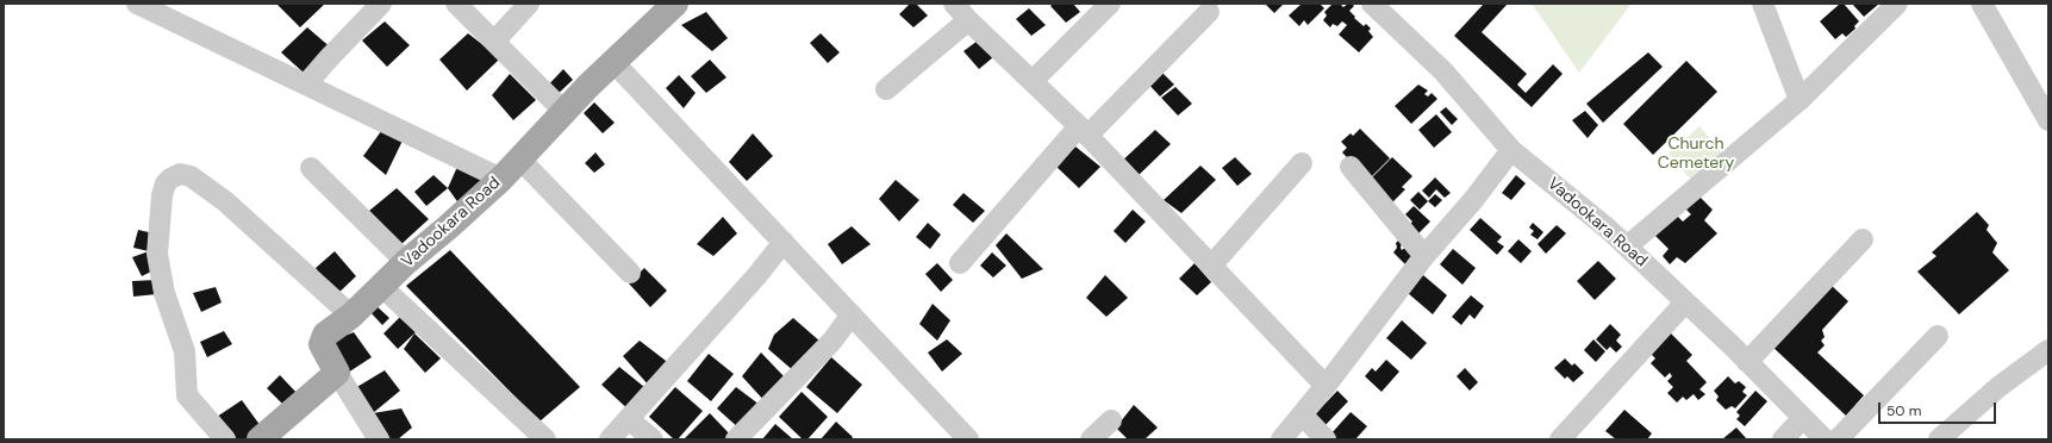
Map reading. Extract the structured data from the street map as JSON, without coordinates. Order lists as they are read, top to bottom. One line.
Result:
{"streets":{"main road":["Vadookara Road"]},"parks":["Church Cemetery"],"scale_bar":"50 m"}
